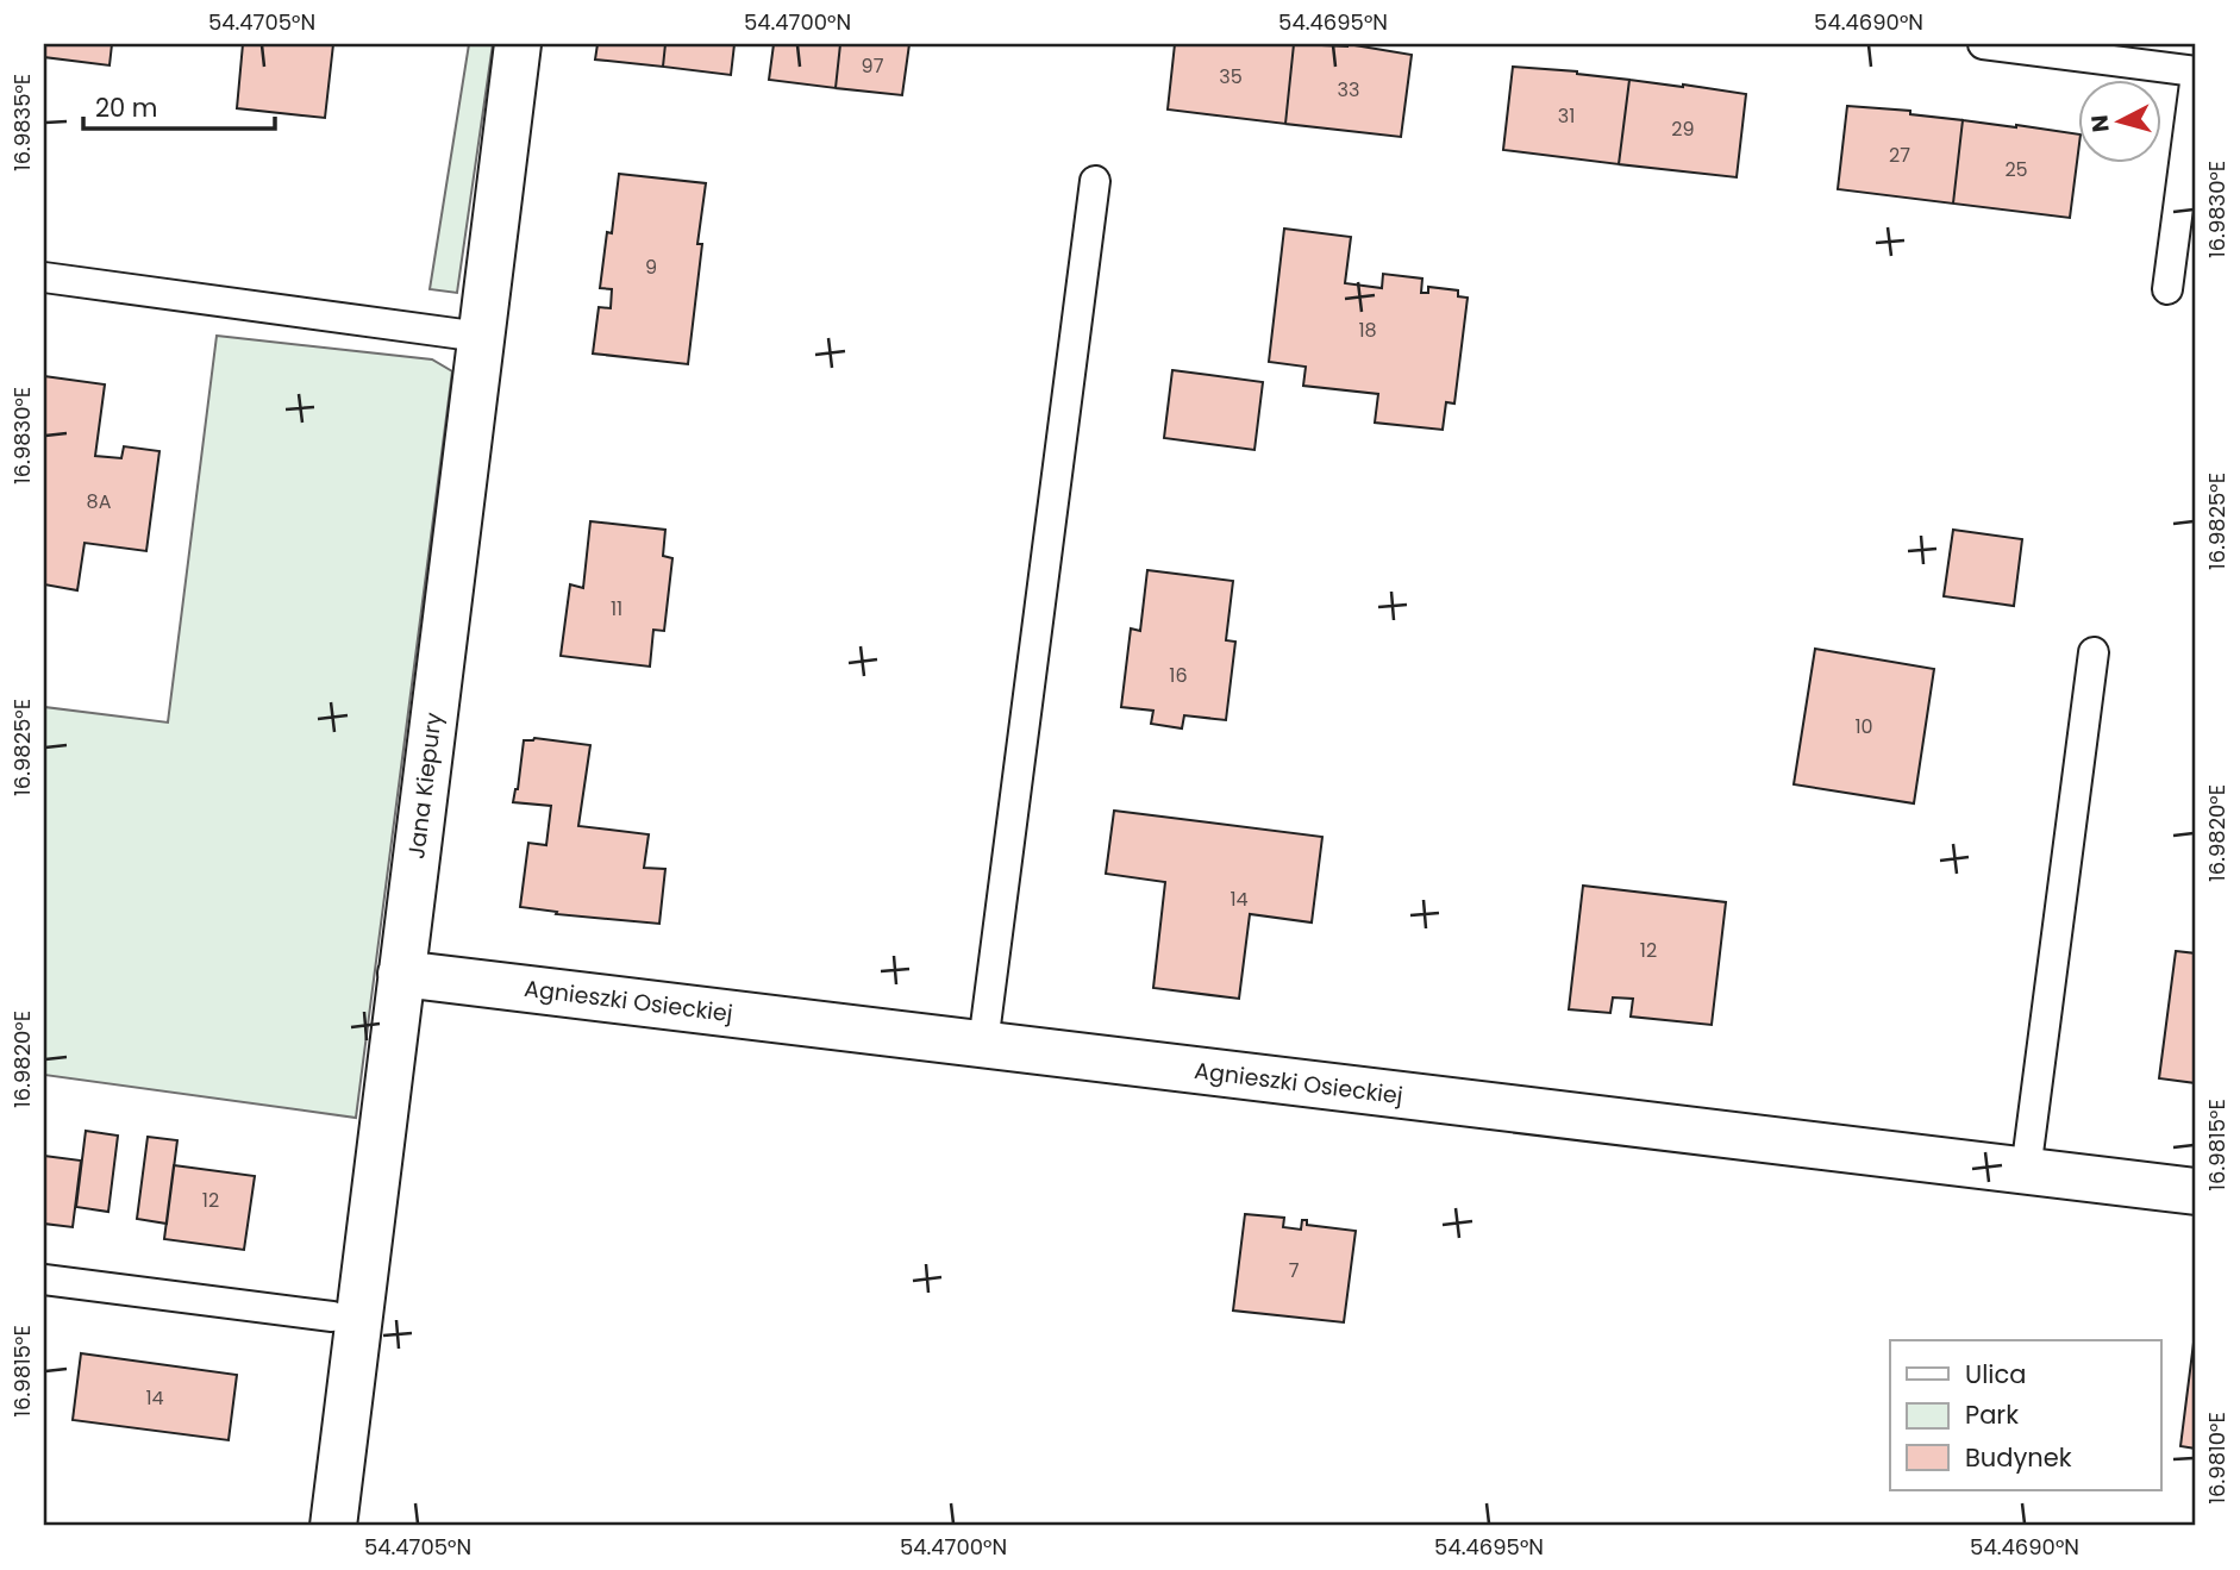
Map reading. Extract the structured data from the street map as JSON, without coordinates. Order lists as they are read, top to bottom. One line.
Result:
{"streets":{"street":["Jana Kiepury","Agnieszki Osieckiej"]},"crossings":[["Jana Kiepury","Agnieszki Osieckiej"]],"house_numbers":["97","35","33","31","29","27","25","9","18","8A","11","16","10","14","12","12","7","14"],"legend":["Ulica","Park","Budynek"],"scale_bar":"20 m","north":"left","coordinates":["54.4705°N","54.4700°N","54.4695°N","54.4690°N","16.9835°E","16.9830°E","16.9825°E","16.9820°E","16.9815°E","16.9810°E"]}
